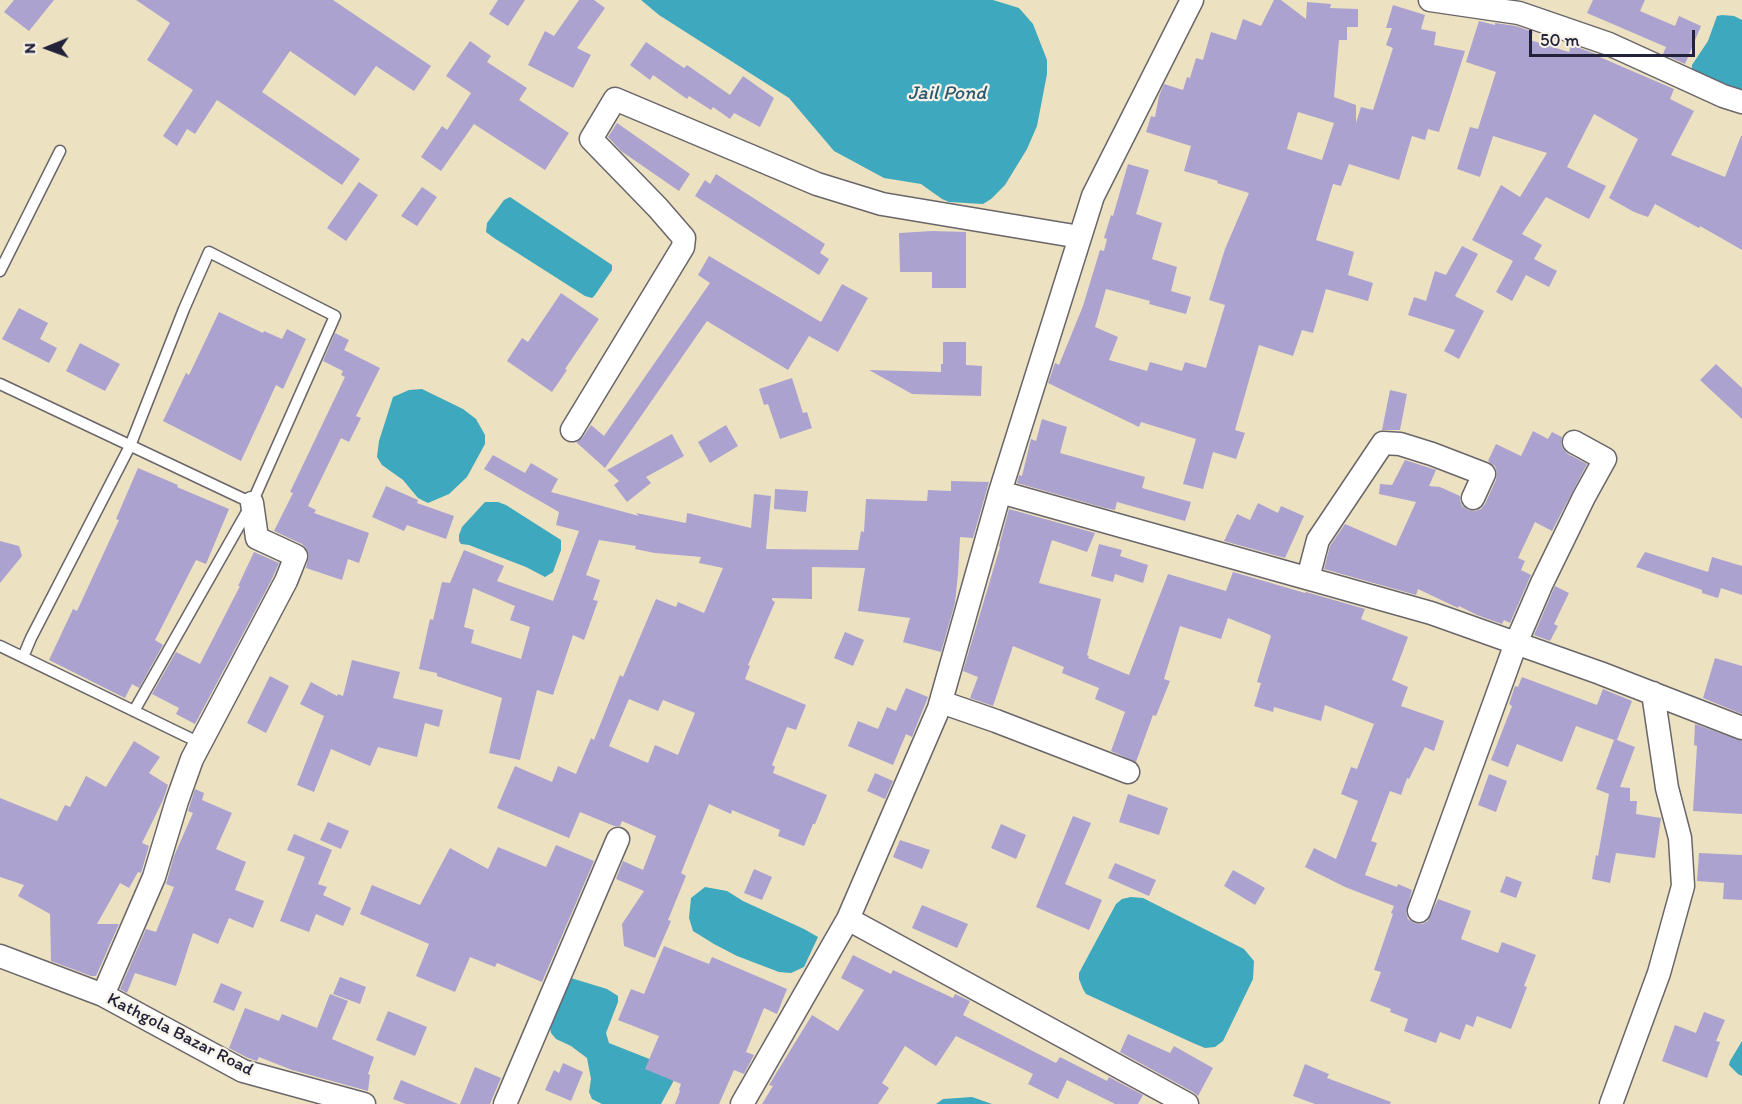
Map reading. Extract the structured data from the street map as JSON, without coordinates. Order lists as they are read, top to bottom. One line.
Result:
{"streets":{"street":["Kathgola Bazar Road"]},"water":["Jail Pond"],"scale_bar":"50 m","north":"left"}
